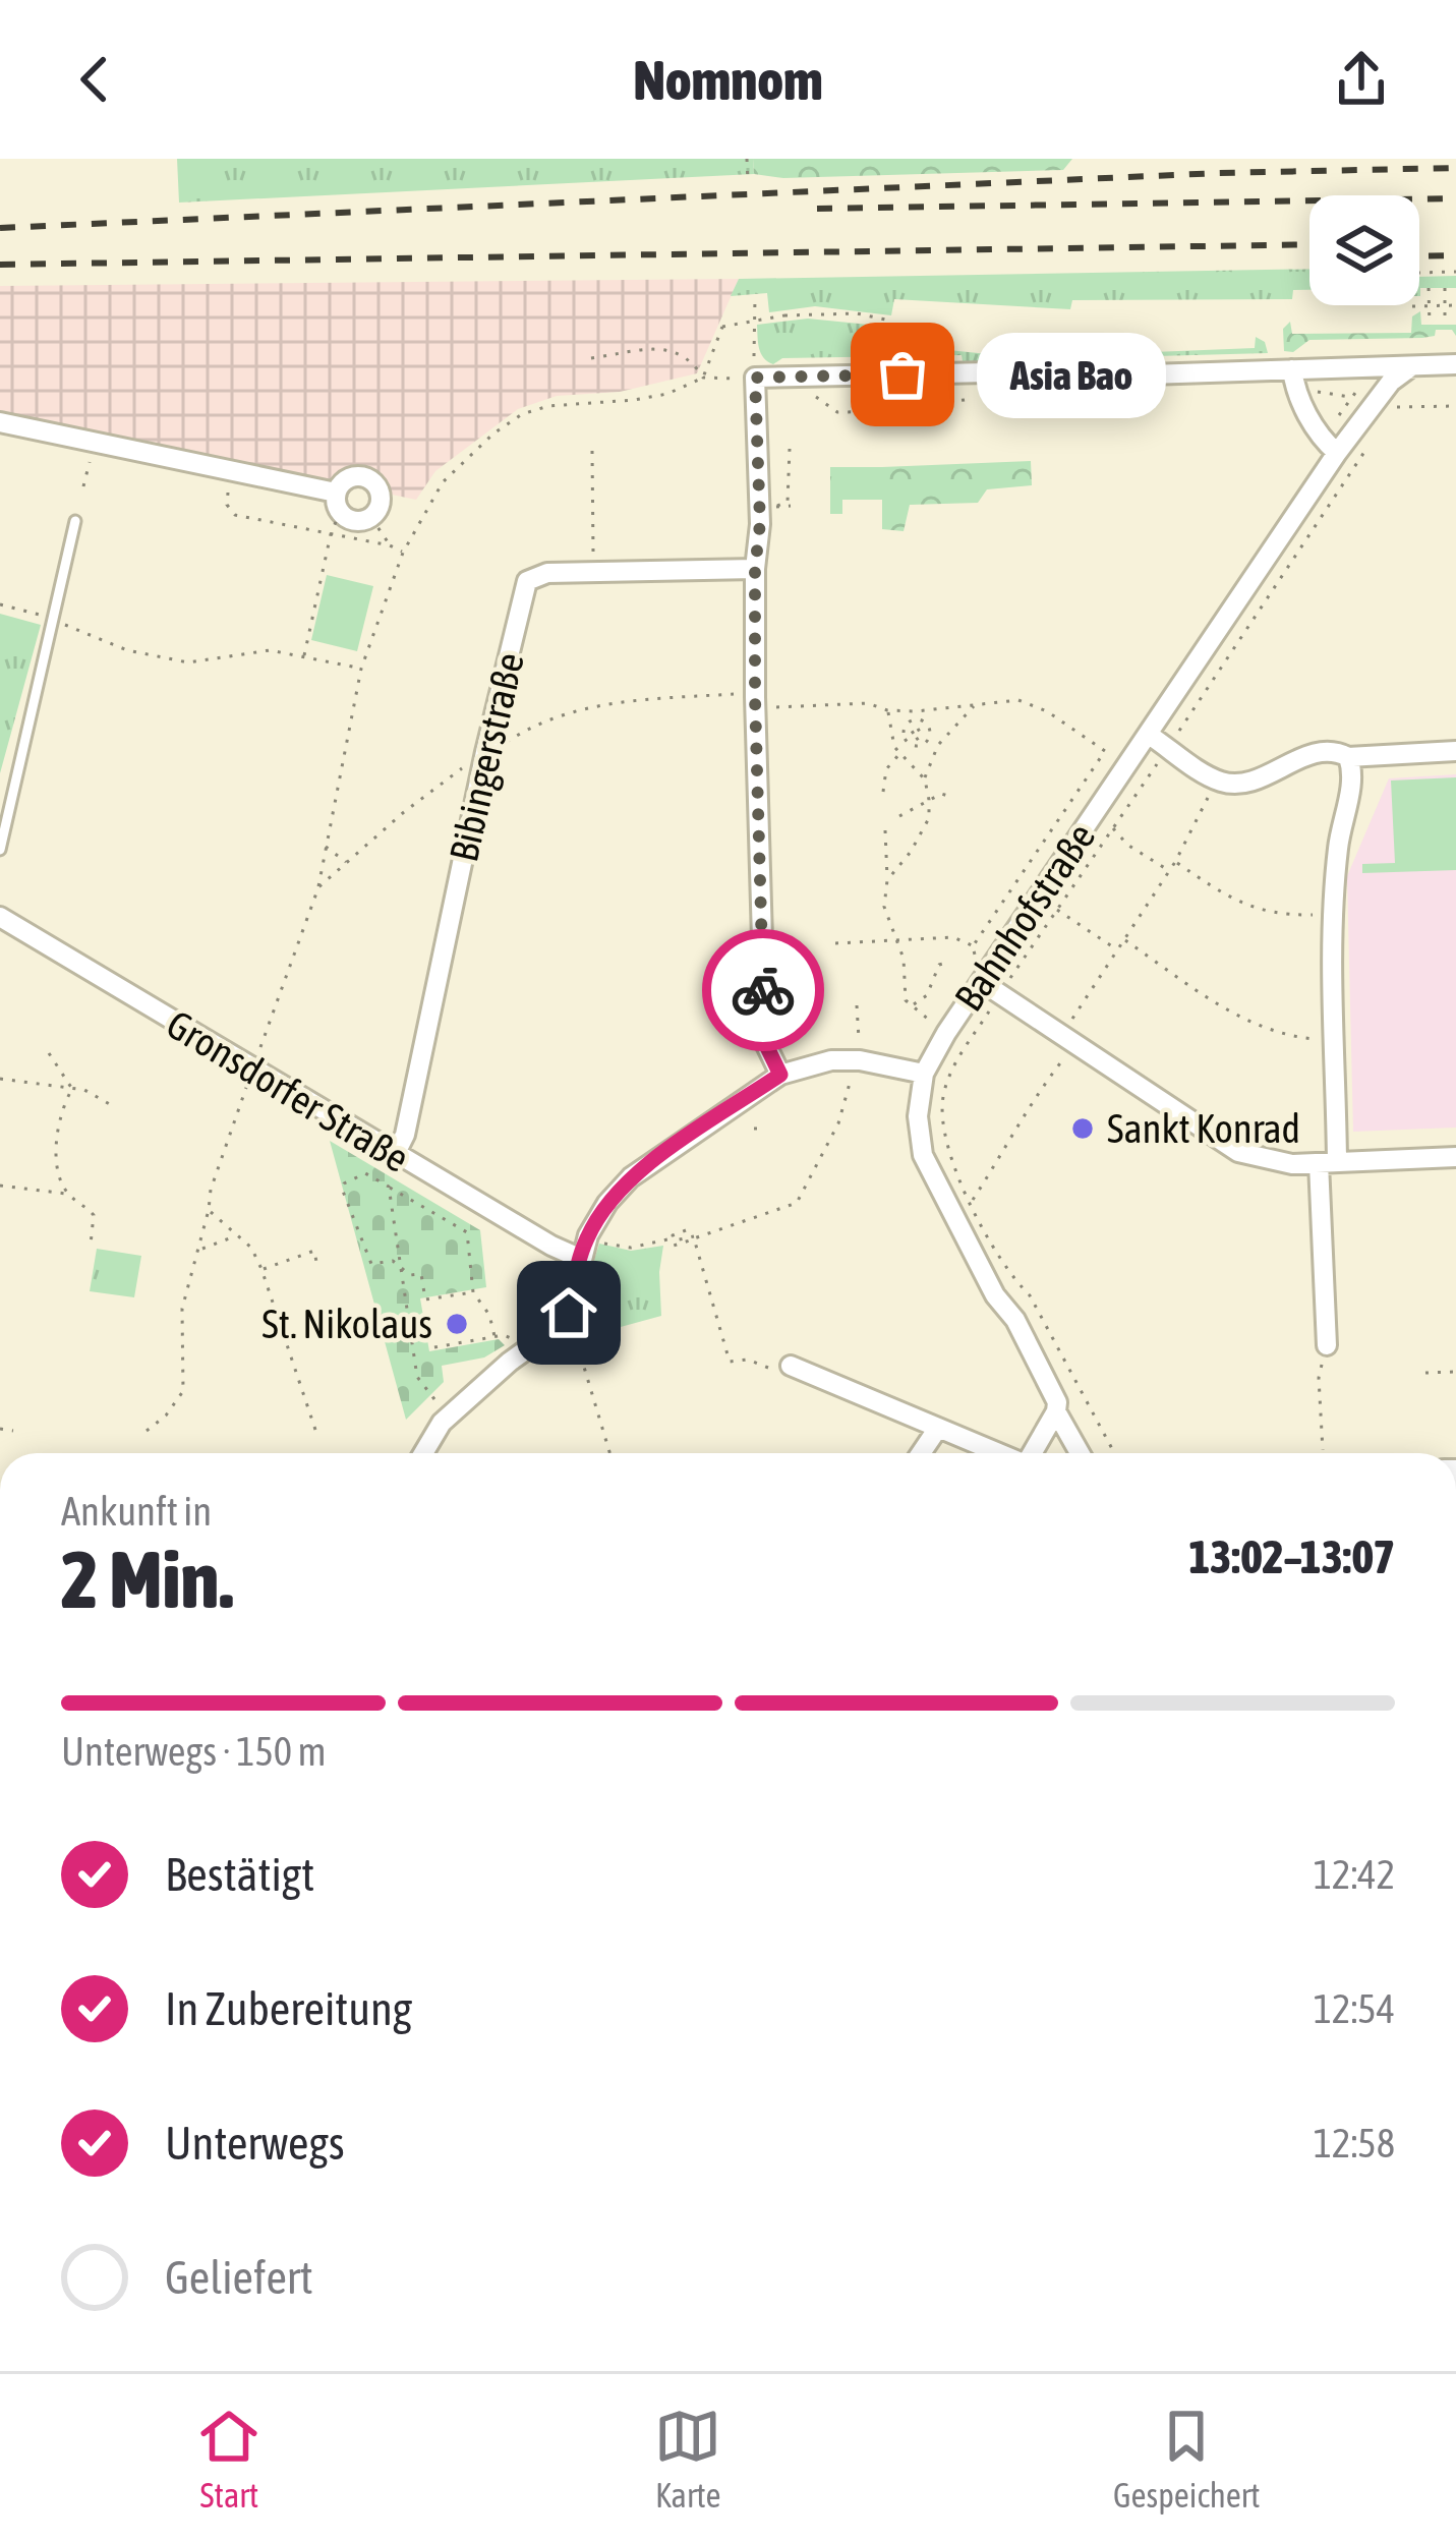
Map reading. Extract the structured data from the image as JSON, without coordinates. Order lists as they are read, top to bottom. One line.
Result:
{"streets":{"street":["Bibingerstraße","Bahnhofstraße","Gronsdorfer Straße"]},"crossings":[["Bibingerstraße","Gronsdorfer Straße"]],"places":["Asia Bao","Sankt Konrad","St. Nikolaus"],"page":{"header":"Nomnom","bubble":"Asia Bao","heading":["2 Min.","Ankunft in","13:02–13:07"],"bar":"Unterwegs · 150 m","list":[["Bestätigt","12:42"],["In Zubereitung","12:54"],["Unterwegs","12:58"],"Geliefert"],"tabs":["Start","Karte","Gespeichert"]}}
